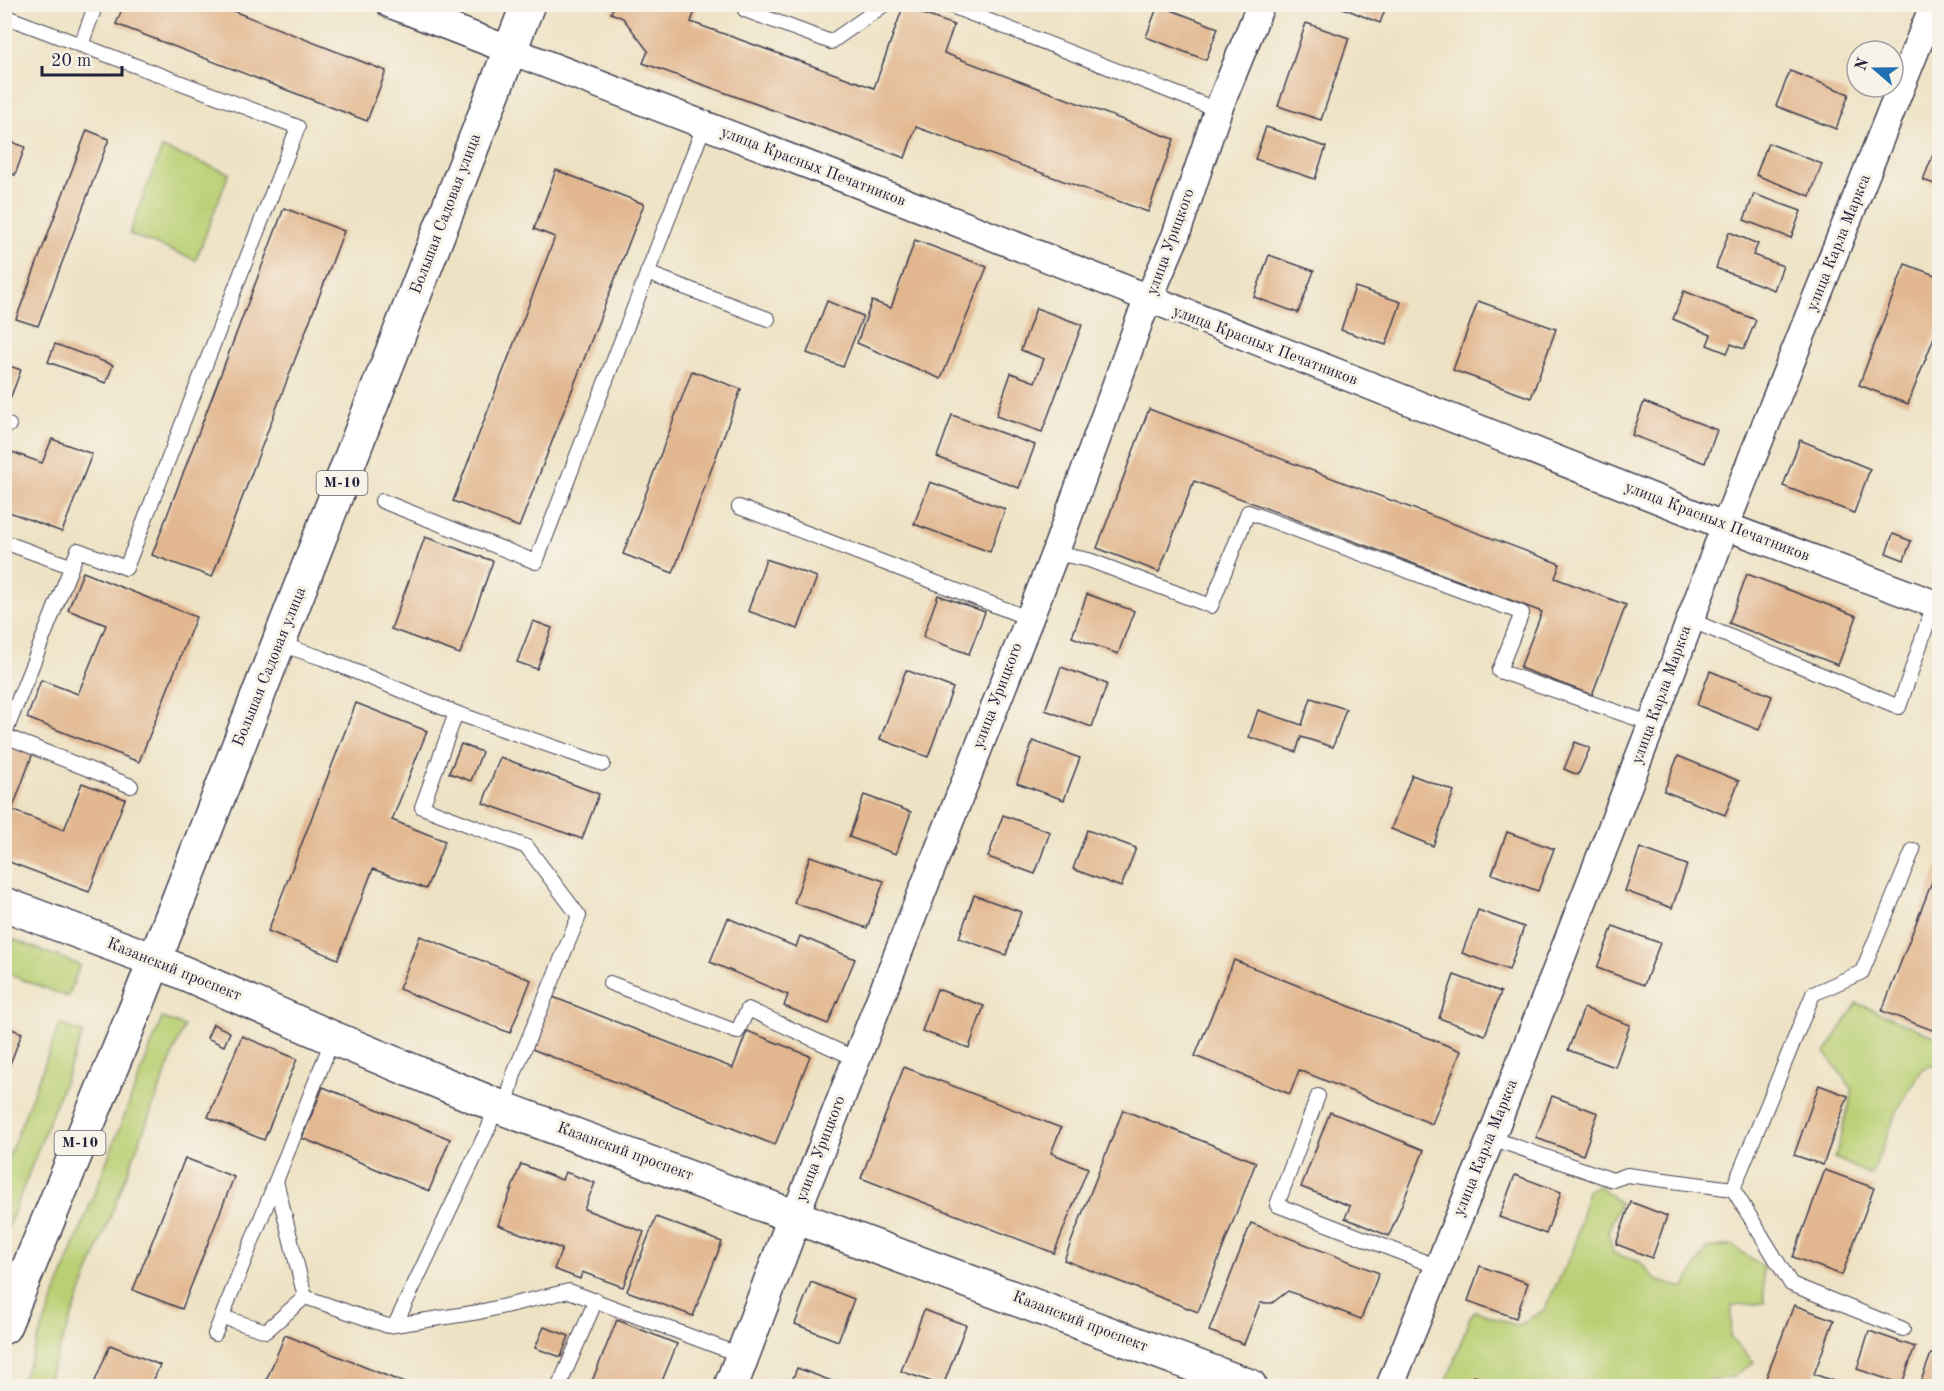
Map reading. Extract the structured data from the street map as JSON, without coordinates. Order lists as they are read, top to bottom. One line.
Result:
{"streets":{"main road":["Большая Садовая улица","улица Урицкого","М-10","Казанский проспект"],"street":["улица Красных Печатников","улица Карла Маркса"]},"crossings":[["улица Красных Печатников","Большая Садовая улица"],["улица Красных Печатников","улица Урицкого"],["улица Красных Печатников","улица Карла Маркса"],["Большая Садовая улица","Казанский проспект"],["улица Урицкого","Казанский проспект"]],"scale_bar":"20 m","north":"left"}
